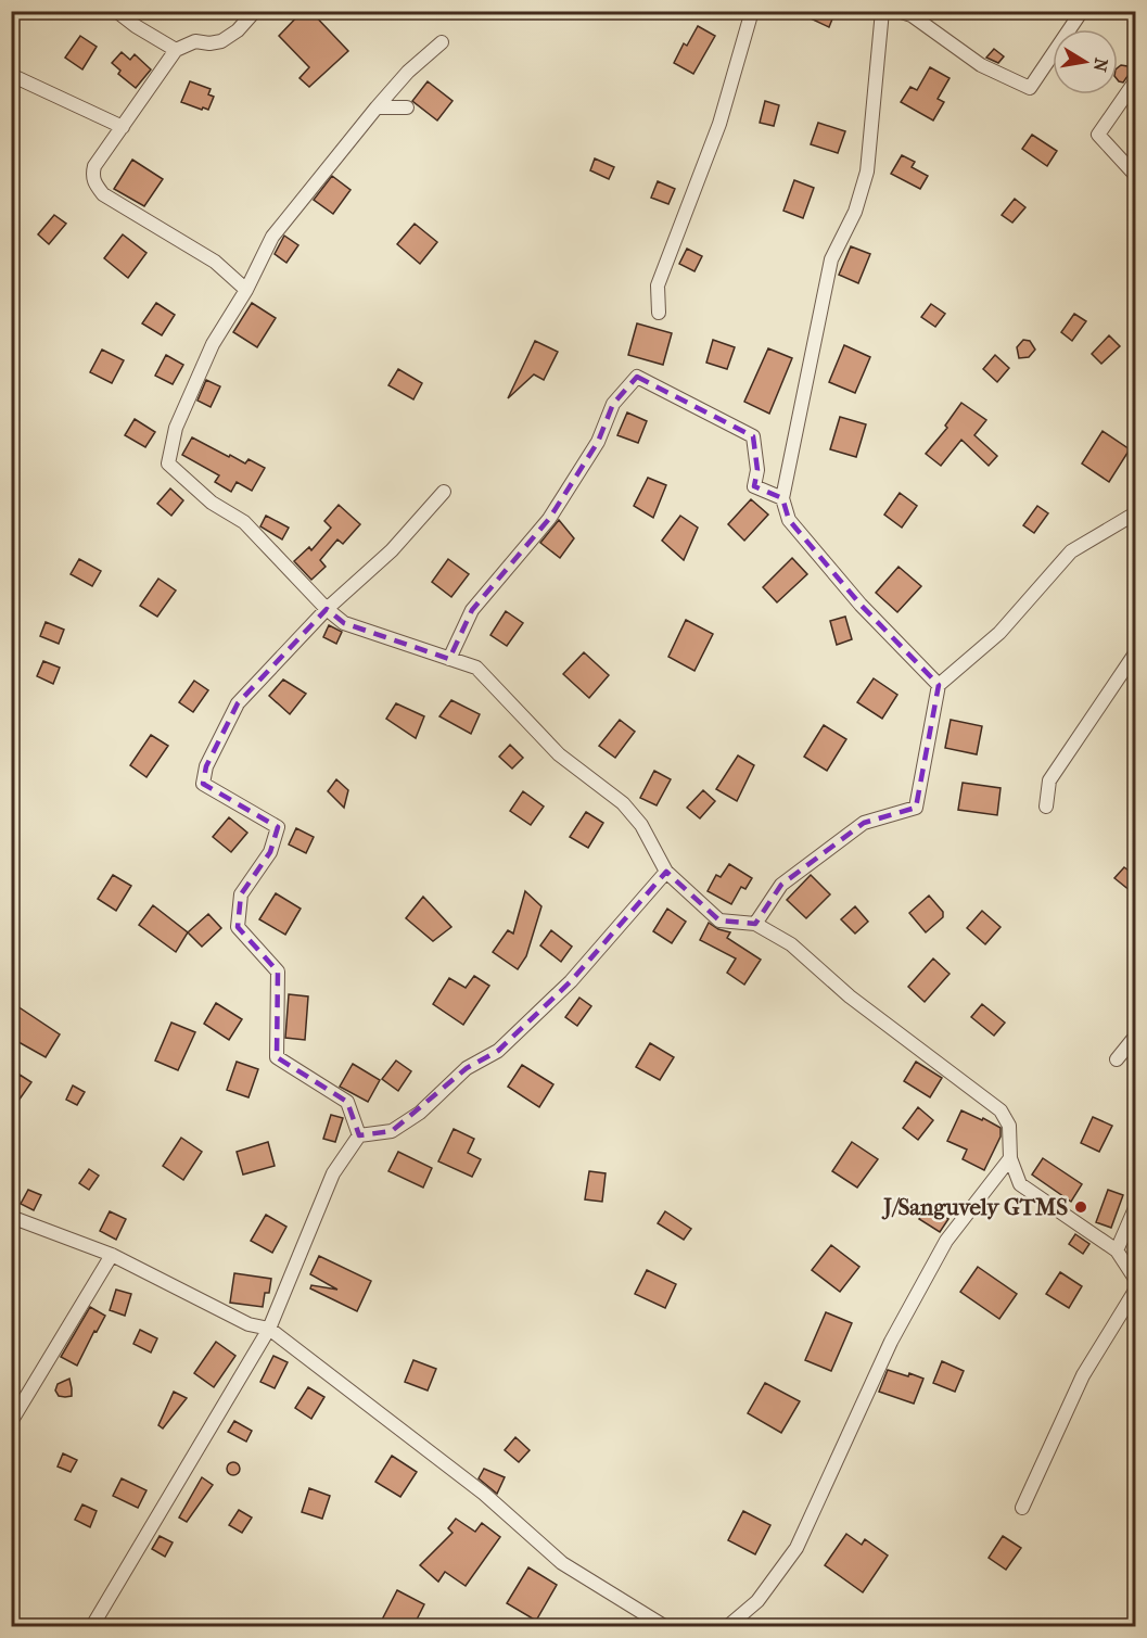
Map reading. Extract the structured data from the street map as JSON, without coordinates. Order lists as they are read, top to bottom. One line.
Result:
{"places":["J/Sanguvely GTMS"],"north":"right"}
